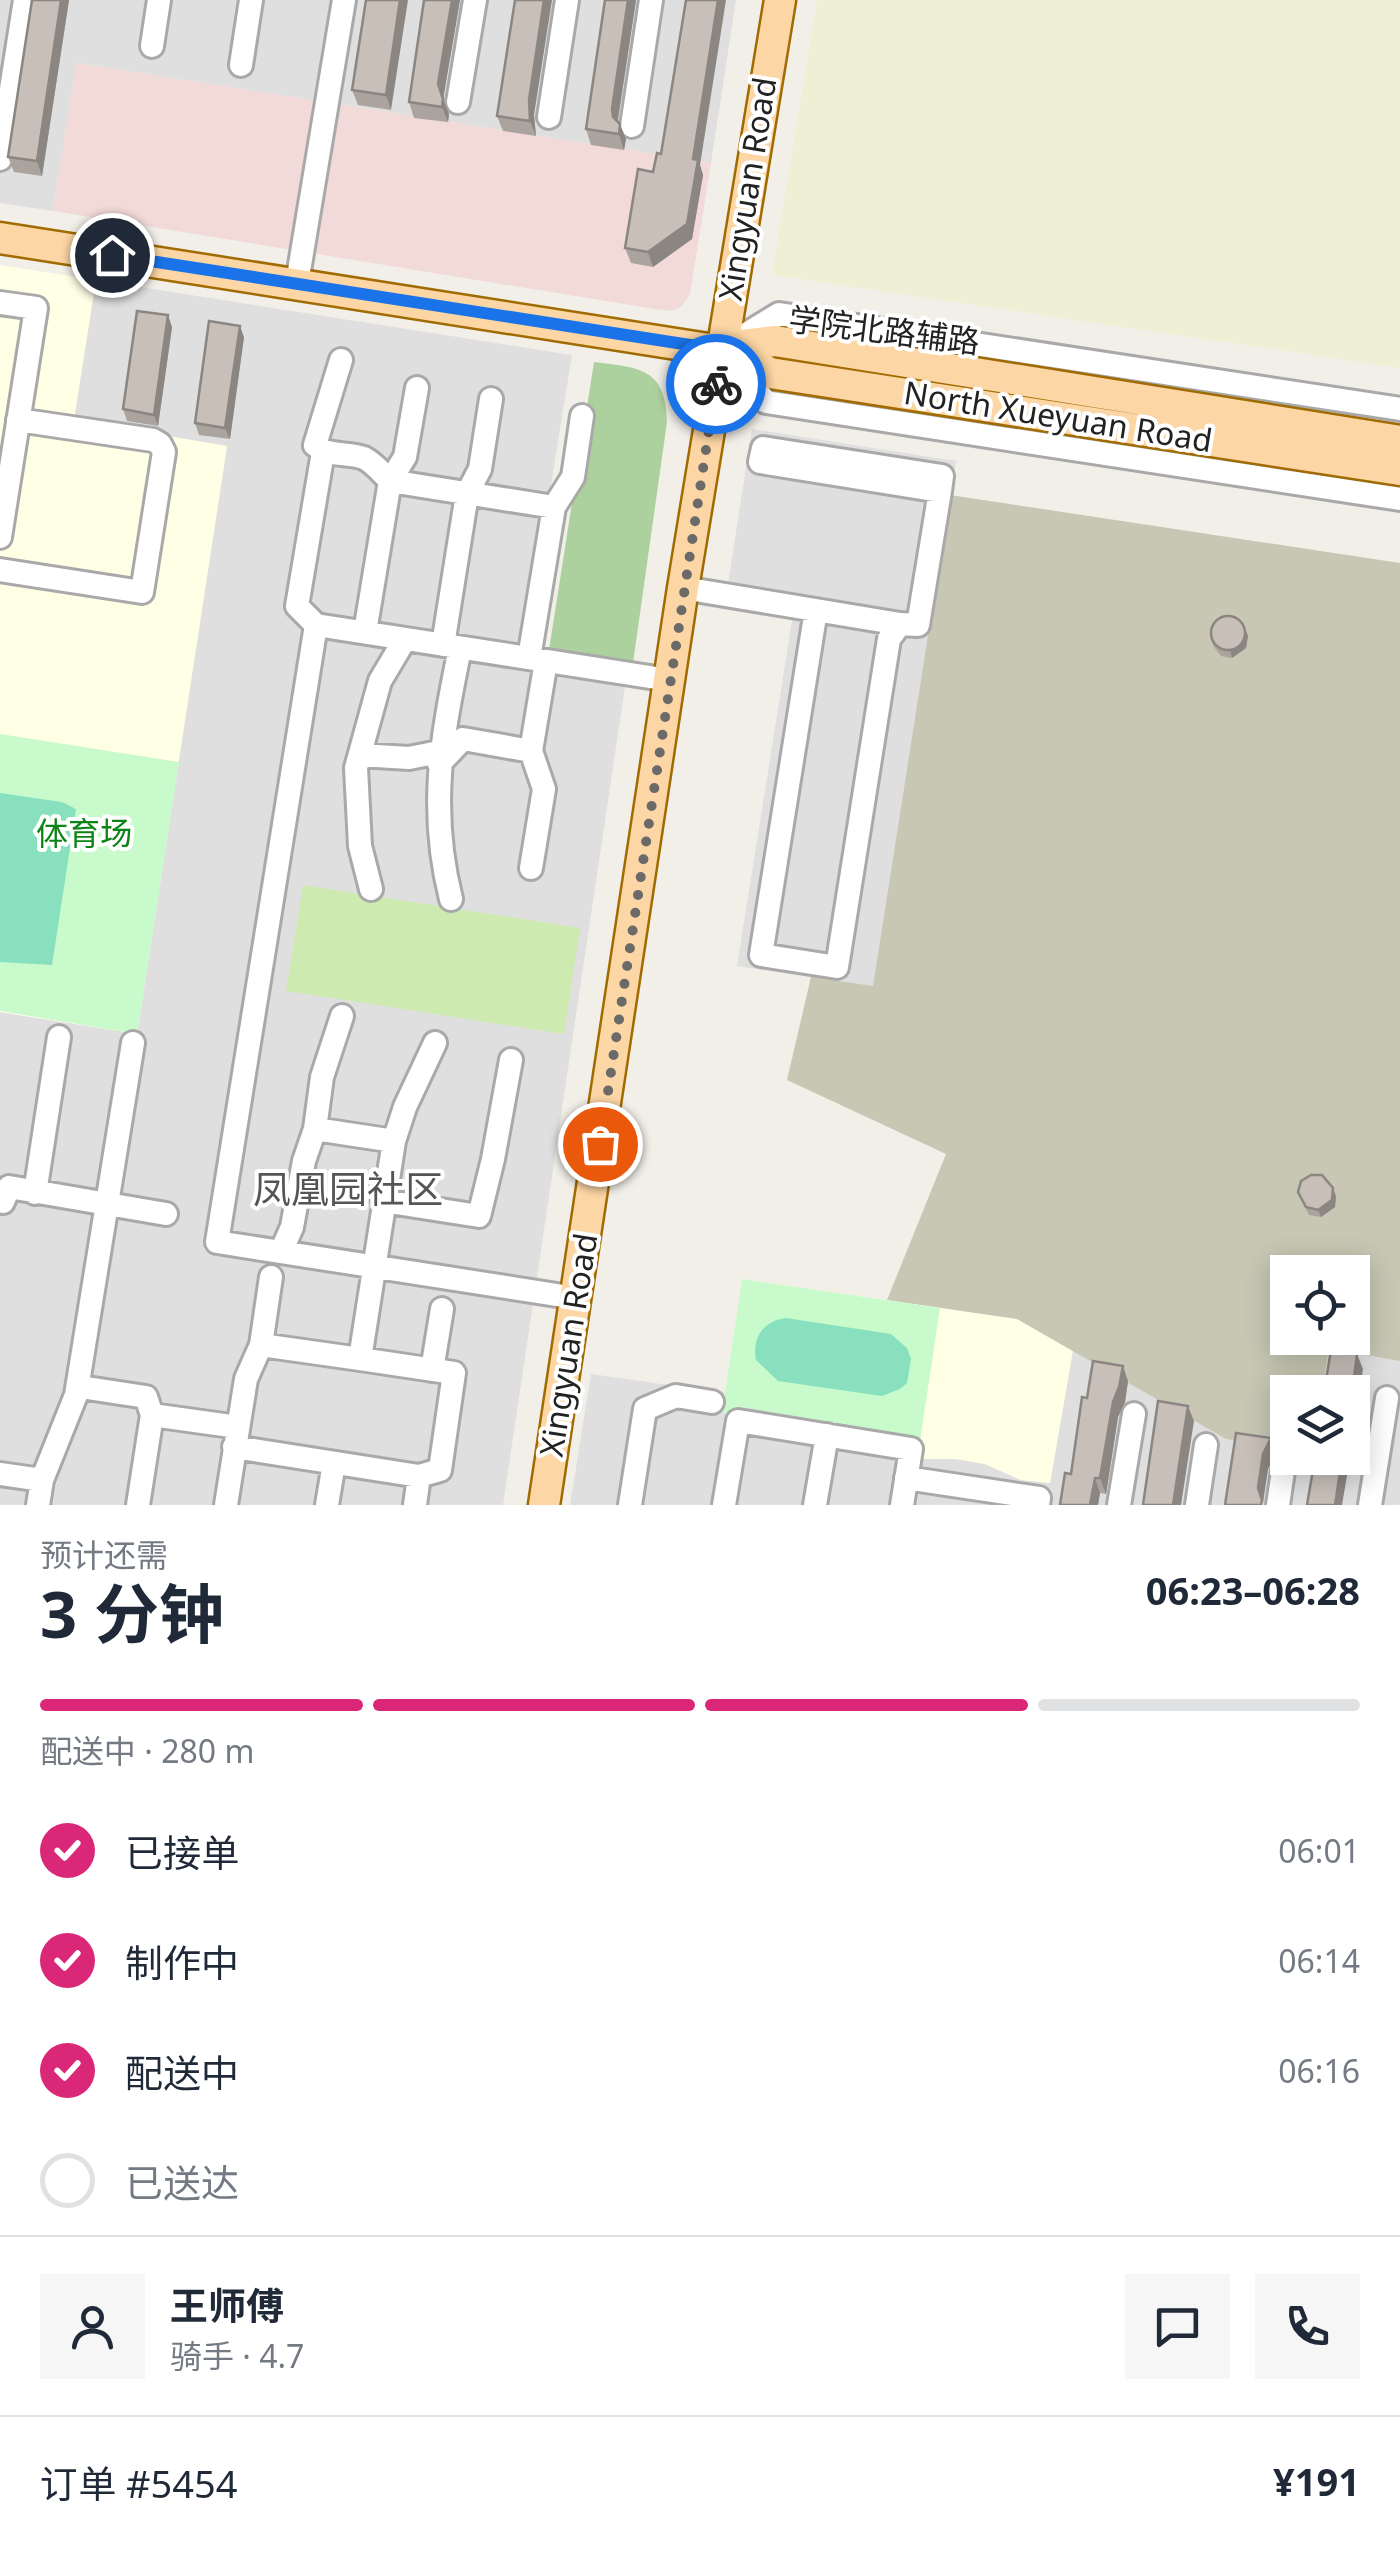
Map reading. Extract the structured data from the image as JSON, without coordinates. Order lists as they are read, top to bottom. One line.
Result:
{"streets":{"main road":["Xingyuan Road","North Xueyuan Road"],"street":["学院北路辅路"]},"crossings":[["Xingyuan Road","学院北路辅路"],["Xingyuan Road","North Xueyuan Road"],["学院北路辅路","North Xueyuan Road"]],"districts":["凤凰园社区"],"parks":["体育场"],"page":{"heading":["3 分钟","预计还需","06:23–06:28"],"panel":["王师傅","骑手 · 4.7","订单 #5454","¥191"],"bar":"配送中 · 280 m","list":[["已接单","06:01"],["制作中","06:14"],["配送中","06:16"],"已送达"]}}
